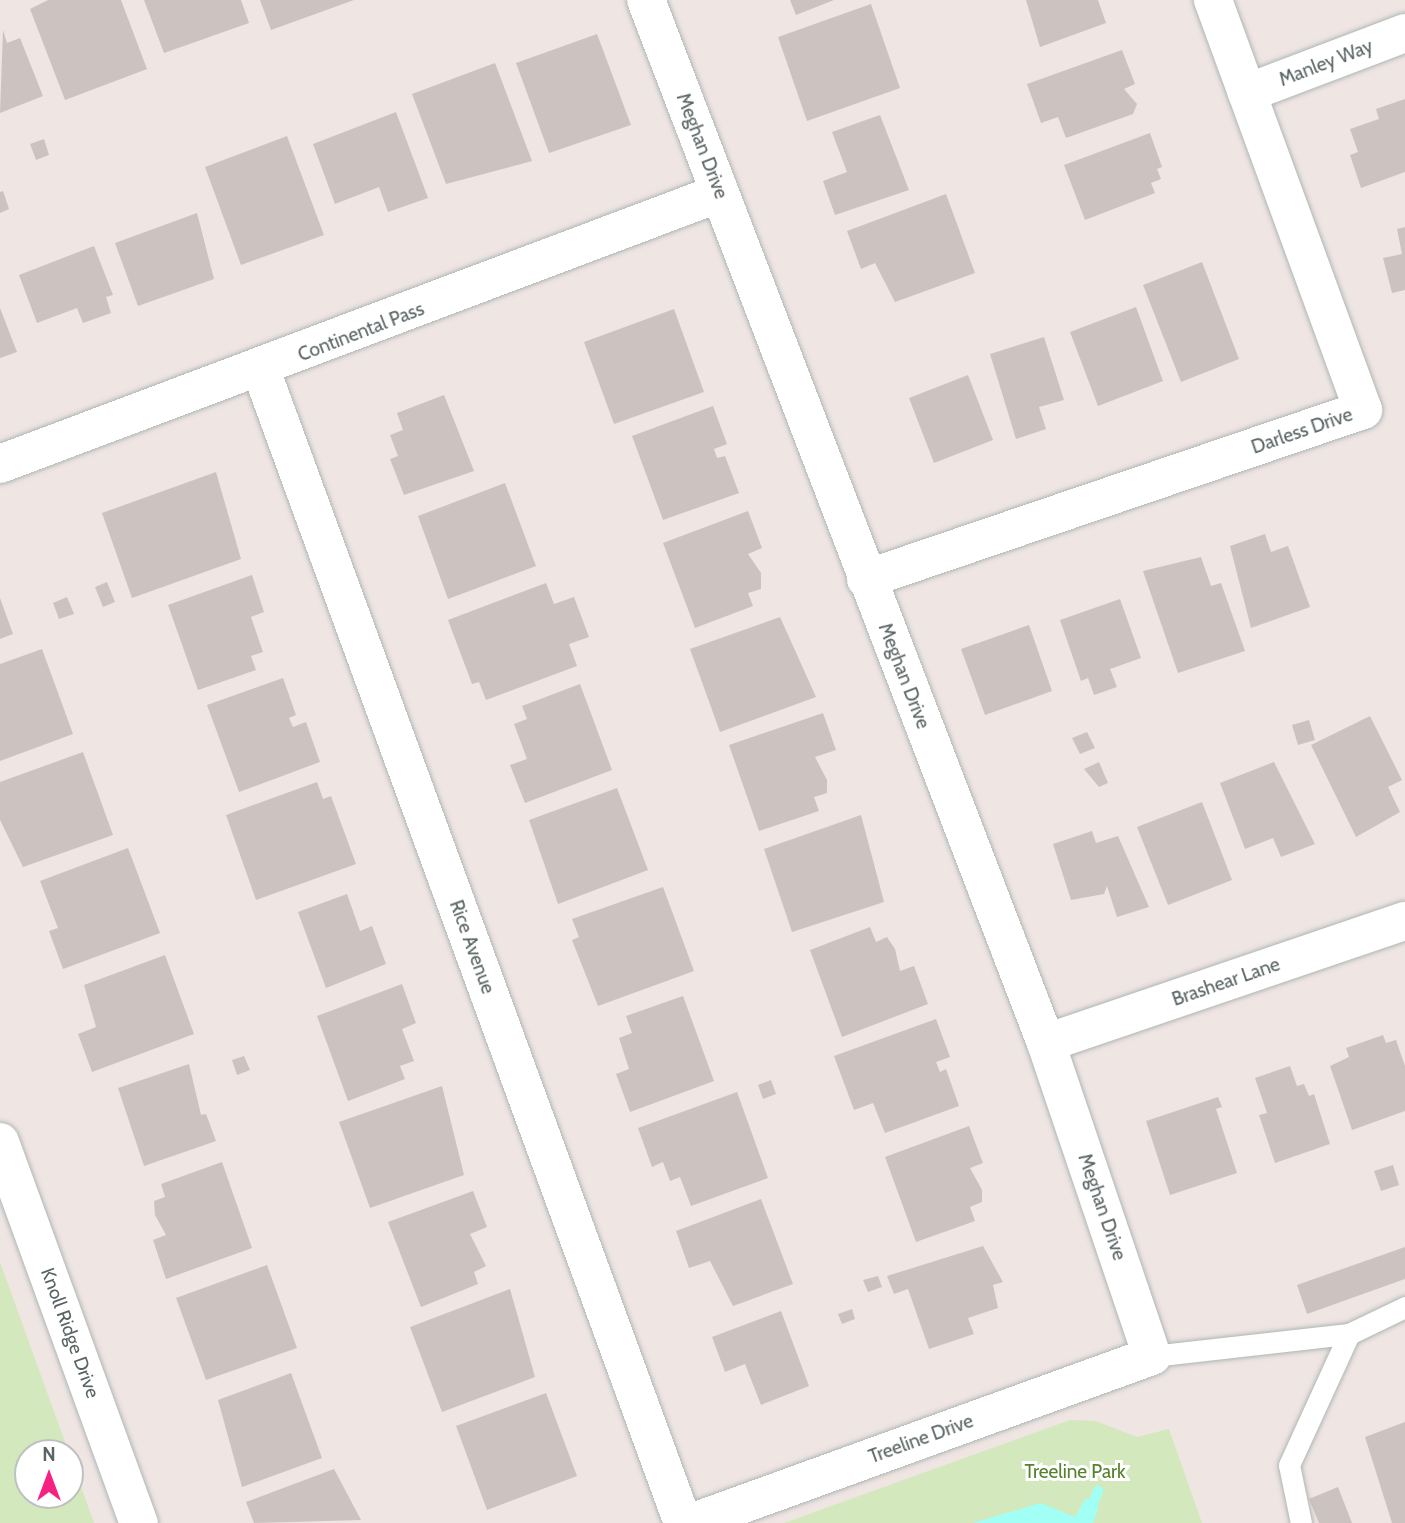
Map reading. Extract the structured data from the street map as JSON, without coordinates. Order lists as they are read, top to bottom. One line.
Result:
{"streets":{"street":["Manley Way","Meghan Drive","Continental Pass","Darless Drive","Rice Avenue","Brashear Lane","Knoll Ridge Drive","Treeline Drive"]},"crossings":[["Manley Way","Darless Drive"],["Meghan Drive","Continental Pass"],["Meghan Drive","Darless Drive"],["Meghan Drive","Brashear Lane"],["Meghan Drive","Treeline Drive"],["Continental Pass","Rice Avenue"]],"parks":["Treeline Park"],"north":"top"}
